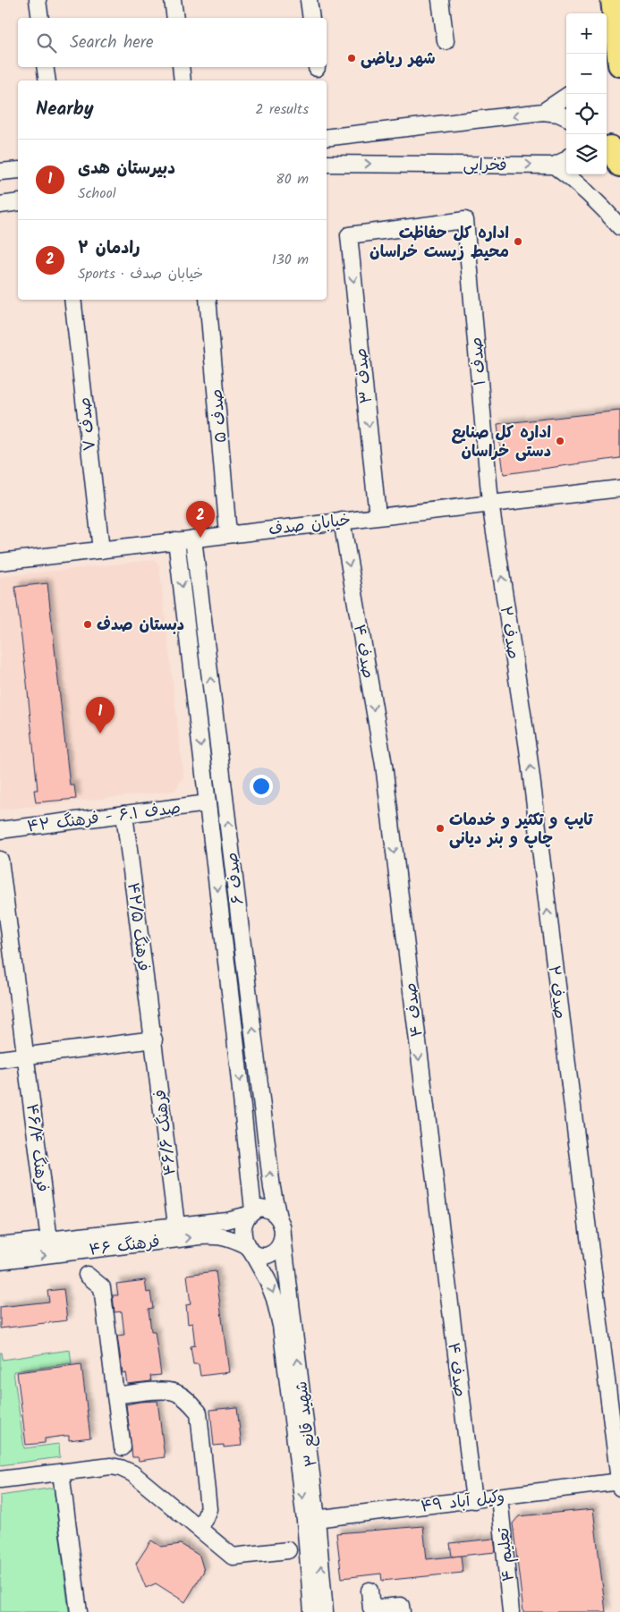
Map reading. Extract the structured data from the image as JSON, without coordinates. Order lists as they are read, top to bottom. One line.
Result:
{"streets":{"street":["فخرایی","صدف ۱","صدف ۳","صدف ۵","صدف ۷","خیابان صدف","صدف ۲","صدف ۴","صدف ۶.۱ - فرهنگ ۴۲","صدف ۶","فرهنگ ۴۲/۵","فرهنگ ۴۶/۶","فرهنگ ۴۶/۴","فرهنگ ۴۶","شهید قانع ۳","وکیل آباد ۴۹","تعلیم ۴"]},"crossings":[["صدف ۱","صدف ۳"],["صدف ۱","خیابان صدف"],["صدف ۱","صدف ۲"],["صدف ۳","خیابان صدف"],["صدف ۵","خیابان صدف"],["صدف ۷","خیابان صدف"],["خیابان صدف","صدف ۲"],["خیابان صدف","صدف ۴"],["خیابان صدف","صدف ۶"],["صدف ۲","وکیل آباد ۴۹"],["صدف ۴","وکیل آباد ۴۹"],["صدف ۶.۱ - فرهنگ ۴۲","صدف ۶"],["صدف ۶.۱ - فرهنگ ۴۲","فرهنگ ۴۲/۵"],["صدف ۶","فرهنگ ۴۶"],["صدف ۶","شهید قانع ۳"],["فرهنگ ۴۲/۵","فرهنگ ۴۶/۶"],["فرهنگ ۴۶/۶","فرهنگ ۴۶"],["فرهنگ ۴۶/۴","فرهنگ ۴۶"],["فرهنگ ۴۶","شهید قانع ۳"],["شهید قانع ۳","وکیل آباد ۴۹"],["وکیل آباد ۴۹","تعلیم ۴"]],"one_way":["صدف ۲","صدف ۴"],"places":["شهر ریاضی","اداره کل حفاظت محیط زیست خراسان","اداره کل صنایع دستی خراسان","دبستان صدف","تایپ و تکثیر و خدمات چاپ و بنر دیانی"],"page":{"map_buttons":["+","−"],"search":"Search here","heading":["Nearby","2 results"],"list":[{"mark":"1","name":"دبیرستان هدی","note":"School","value":"80 m"},{"mark":"2","name":"رادمان ۲","note":"Sports · خیابان صدف","value":"130 m"}],"pins":["2","1"]}}
